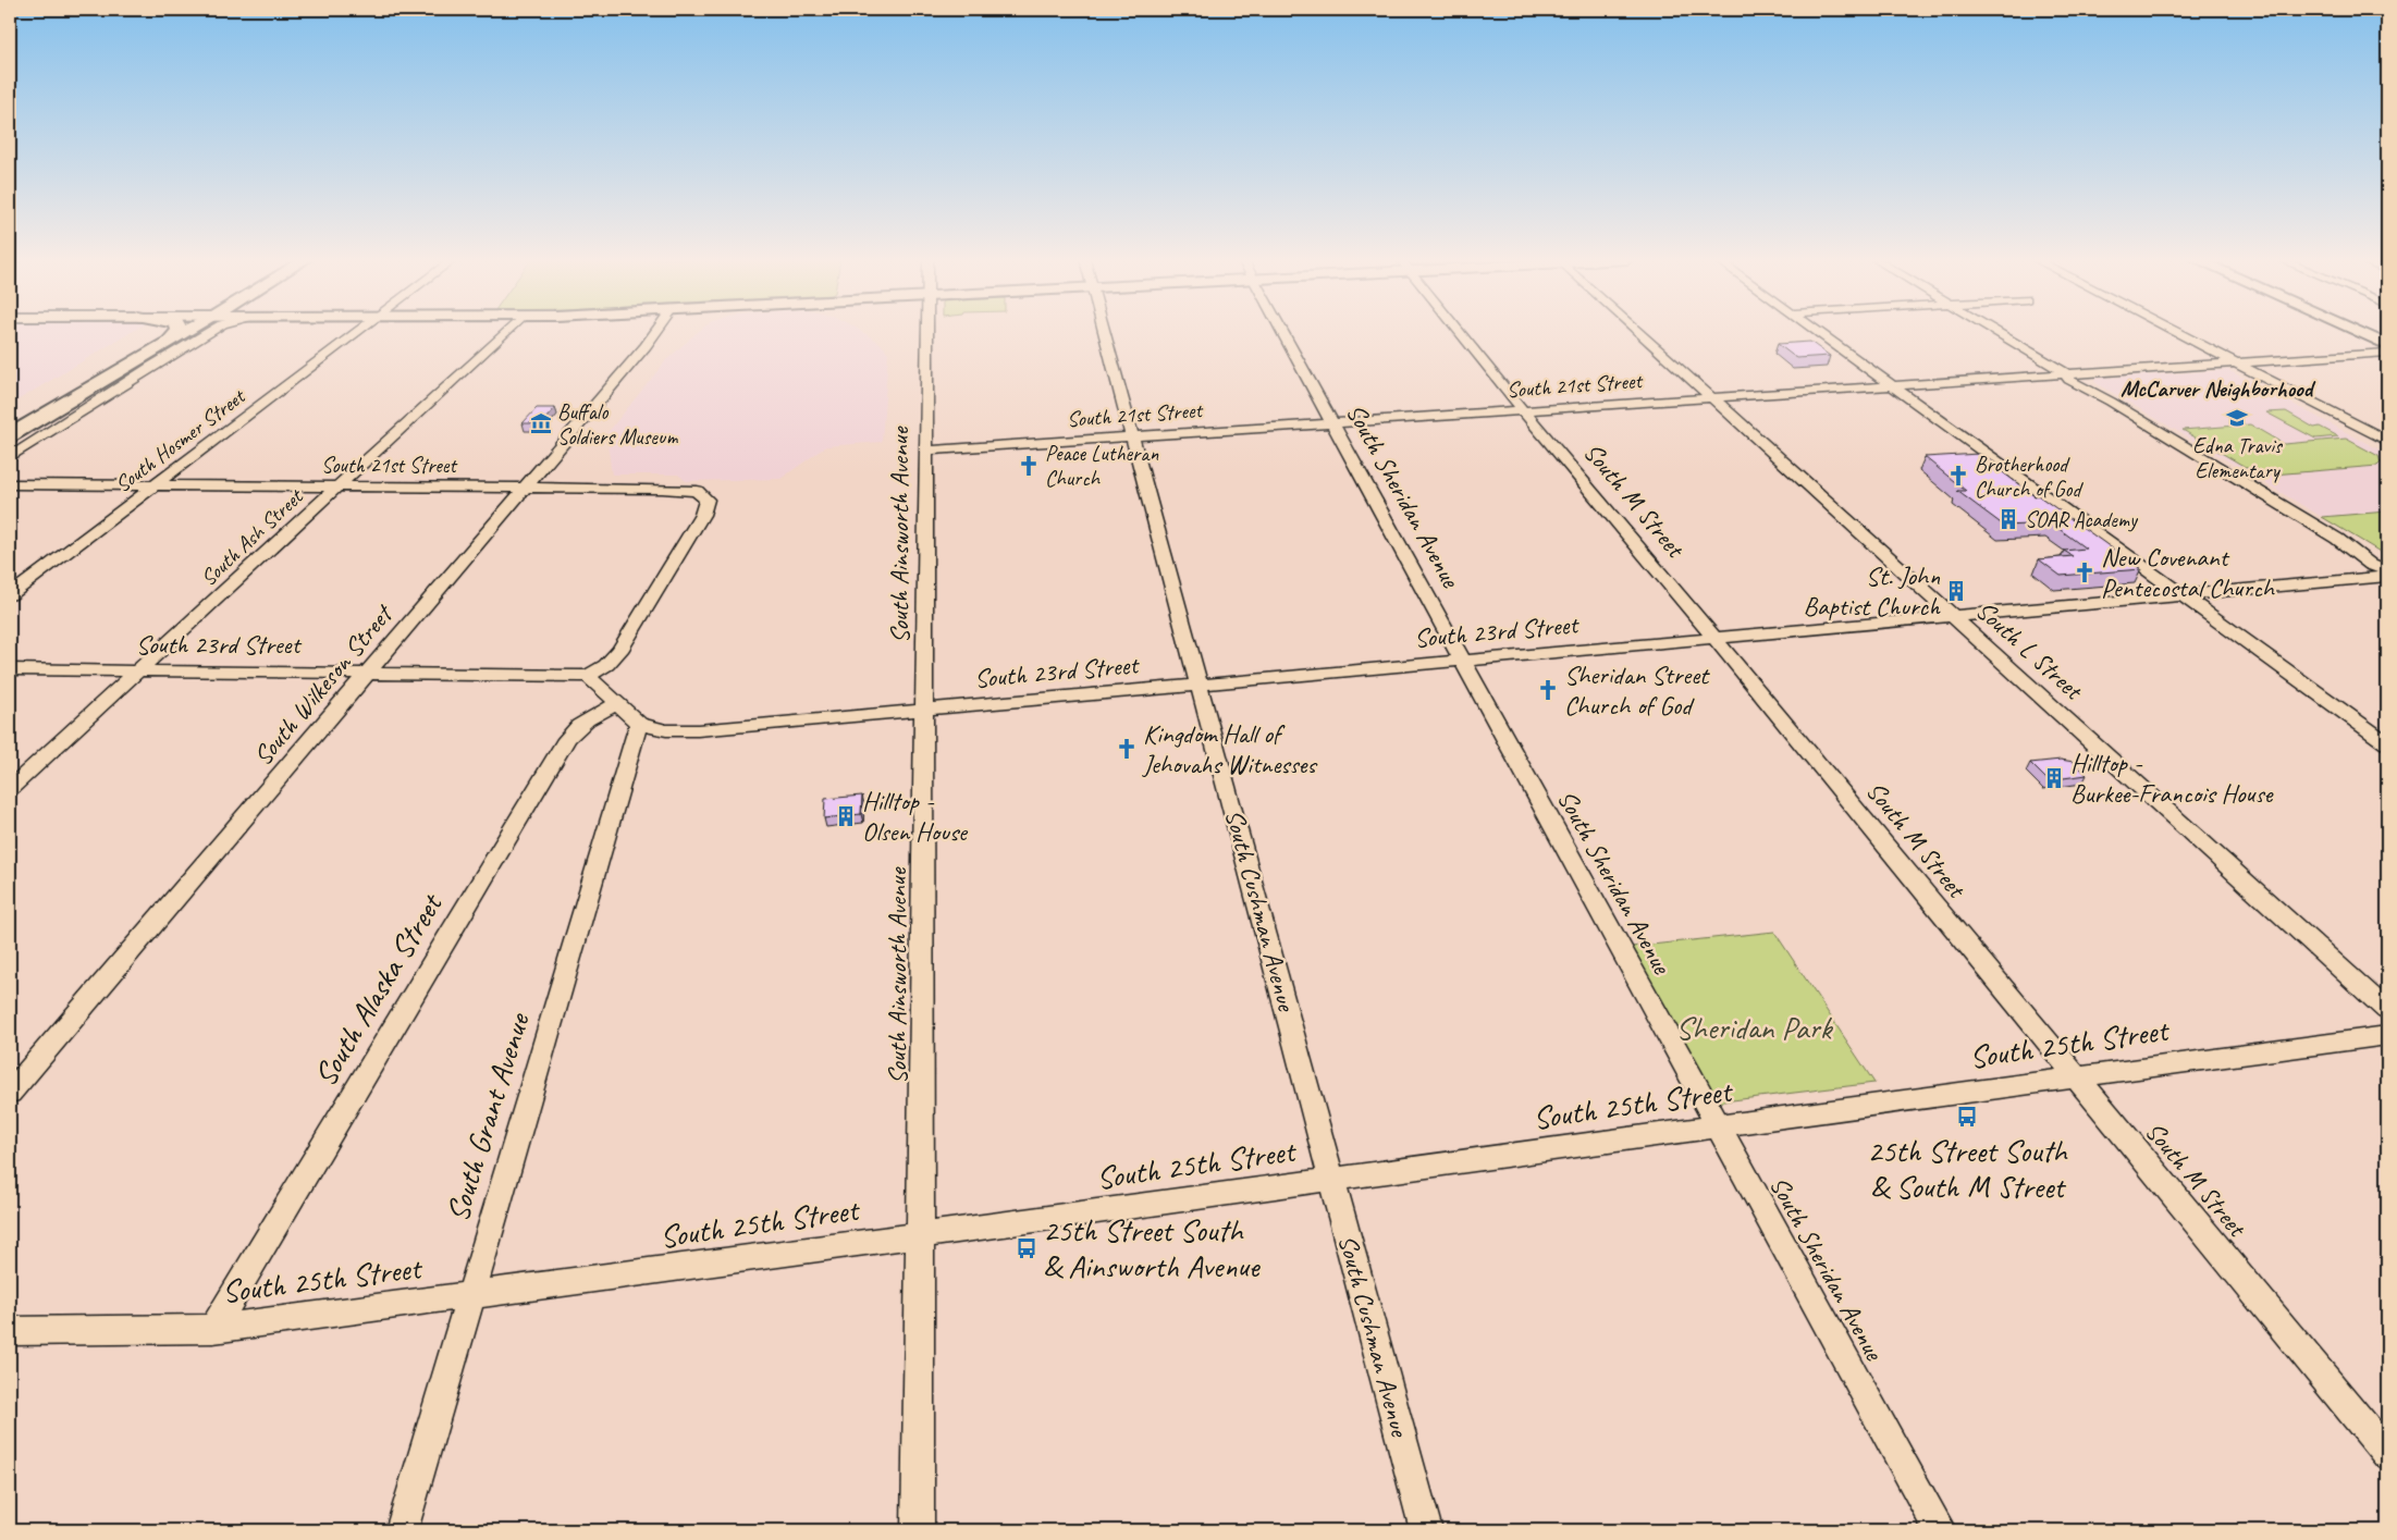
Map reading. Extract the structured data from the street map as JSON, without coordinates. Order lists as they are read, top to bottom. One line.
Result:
{"streets":{"street":["South 21st Street","South Hosmer Street","South Sheridan Avenue","South M Street","South Ainsworth Avenue","South Ash Street","South 23rd Street","South L Street","South Wilkeson Street","South Cushman Avenue","South Alaska Street","South 25th Street","South Grant Avenue"]},"crossings":[["South 21st Street","South Hosmer Street"],["South 21st Street","South Sheridan Avenue"],["South 21st Street","South M Street"],["South 21st Street","South Ainsworth Avenue"],["South 21st Street","South Ash Street"],["South 21st Street","South 23rd Street"],["South 21st Street","South L Street"],["South 21st Street","South Wilkeson Street"],["South 21st Street","South Cushman Avenue"],["South Sheridan Avenue","South 23rd Street"],["South Sheridan Avenue","South 25th Street"],["South M Street","South 23rd Street"],["South M Street","South 25th Street"],["South Ainsworth Avenue","South 23rd Street"],["South Ainsworth Avenue","South 25th Street"],["South Ash Street","South 23rd Street"],["South 23rd Street","South L Street"],["South 23rd Street","South Wilkeson Street"],["South 23rd Street","South Cushman Avenue"],["South 23rd Street","South Alaska Street"],["South 23rd Street","South Grant Avenue"],["South Cushman Avenue","South 25th Street"],["South Alaska Street","South 25th Street"],["South 25th Street","South Grant Avenue"]],"districts":["McCarver Neighborhood"],"parks":["Sheridan Park"],"places":{"school or university":["Edna Travis Elementary"],"museum":["Buffalo Soldiers Museum"],"church":["Peace Lutheran Church","Brotherhood Church of God","New Covenant Pentecostal Church","Sheridan Street Church of God","Kingdom Hall of Jehovahs Witnesses"],"building":["SOAR Academy","St. John Baptist Church","Hilltop - Burkee-Francois House","Hilltop - Olsen House"],"bus stop":["25th Street South & South M Street","25th Street South & Ainsworth Avenue"]}}
